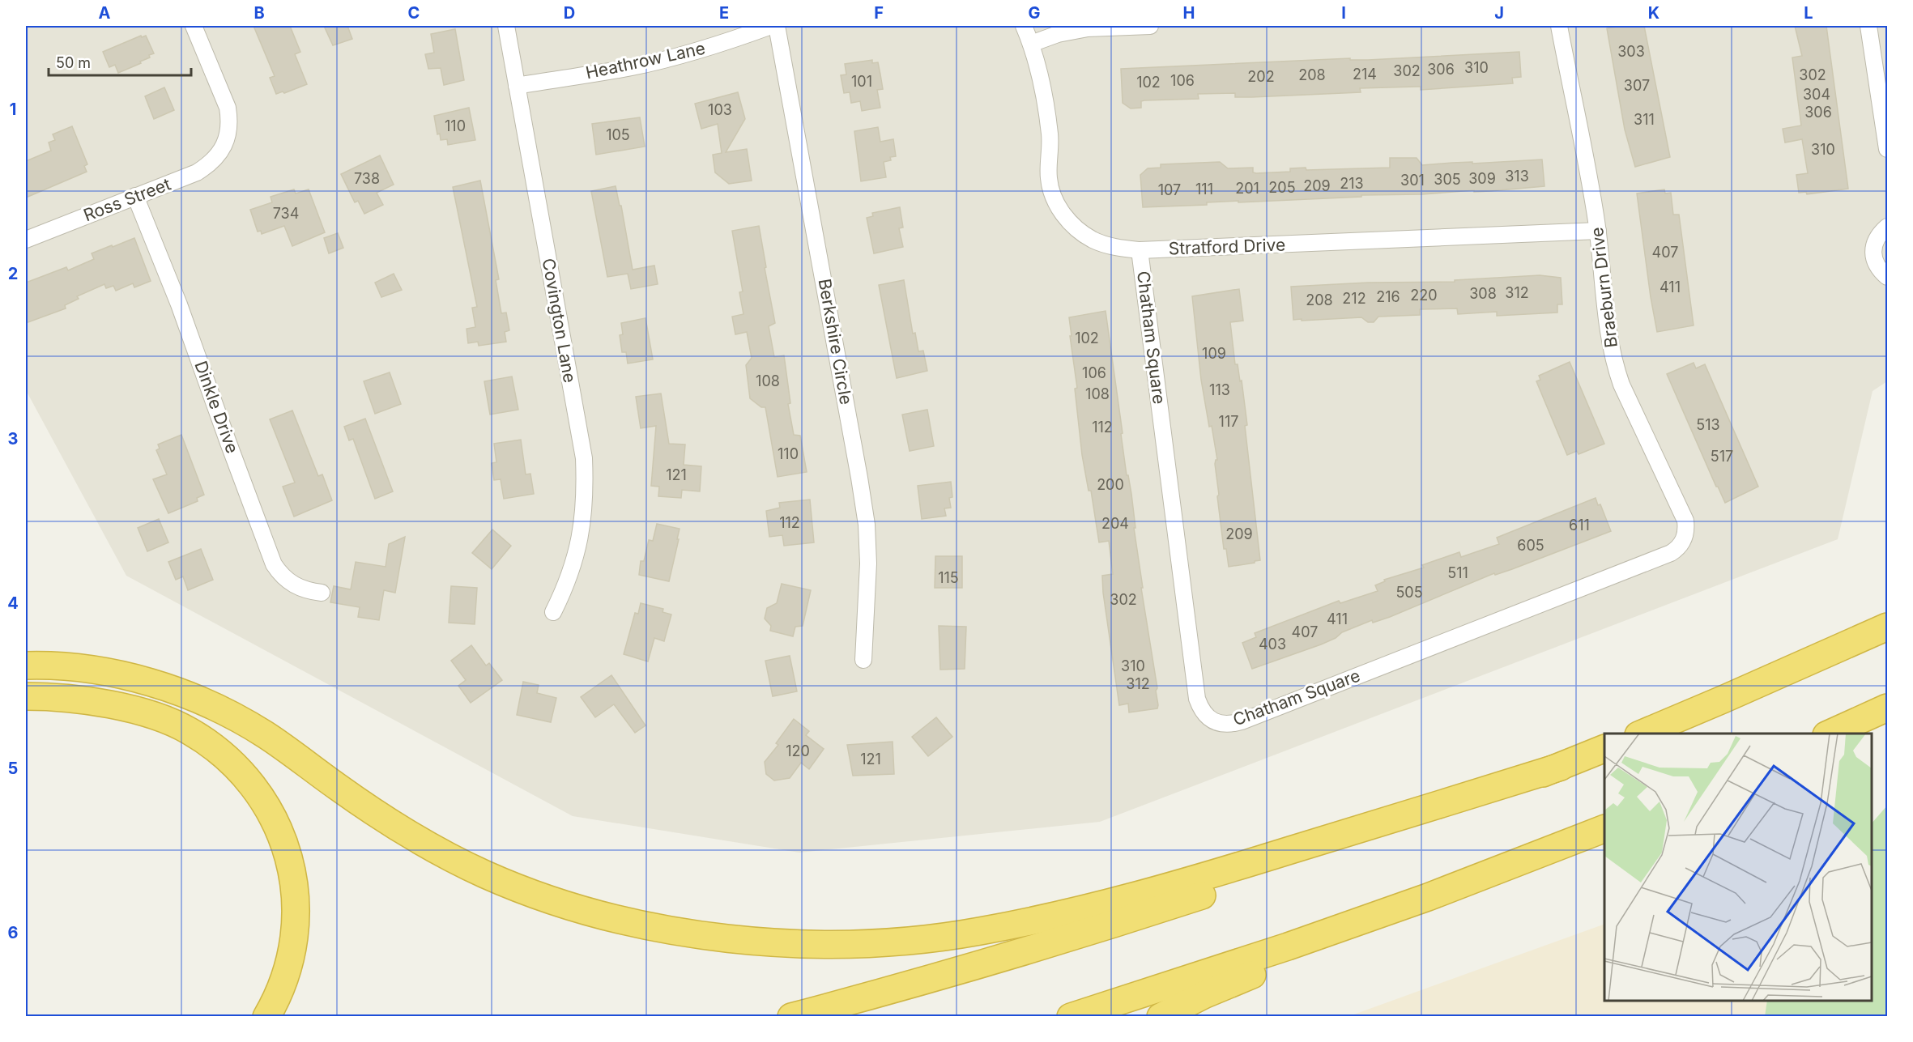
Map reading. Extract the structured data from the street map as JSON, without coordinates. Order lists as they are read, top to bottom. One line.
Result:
{"streets":{"street":["Heathrow Lane","Ross Street","Stratford Drive","Braeburn Drive","Covington Lane","Chatham Square","Berkshire Circle","Dinkle Drive"]},"crossings":[["Heathrow Lane","Covington Lane"],["Ross Street","Dinkle Drive"],["Stratford Drive","Braeburn Drive"],["Stratford Drive","Chatham Square"],["Braeburn Drive","Chatham Square"]],"house_numbers":["303","310","306","302","214","208","302","202","106","101","102","307","304","103","306","311","110","105","310","313","738","309","305","301","213","209","205","201","111","107","734","407","411","312","308","220","216","212","208","102","109","106","108","113","108","117","513","112","110","517","121","200","112","204","611","209","605","511","115","505","302","411","407","403","310","312","120","121"],"scale_bar":"50 m","grid":{"columns":["A","B","C","D","E","F","G","H","I","J","K","L"],"rows":["1","2","3","4","5","6"]}}
